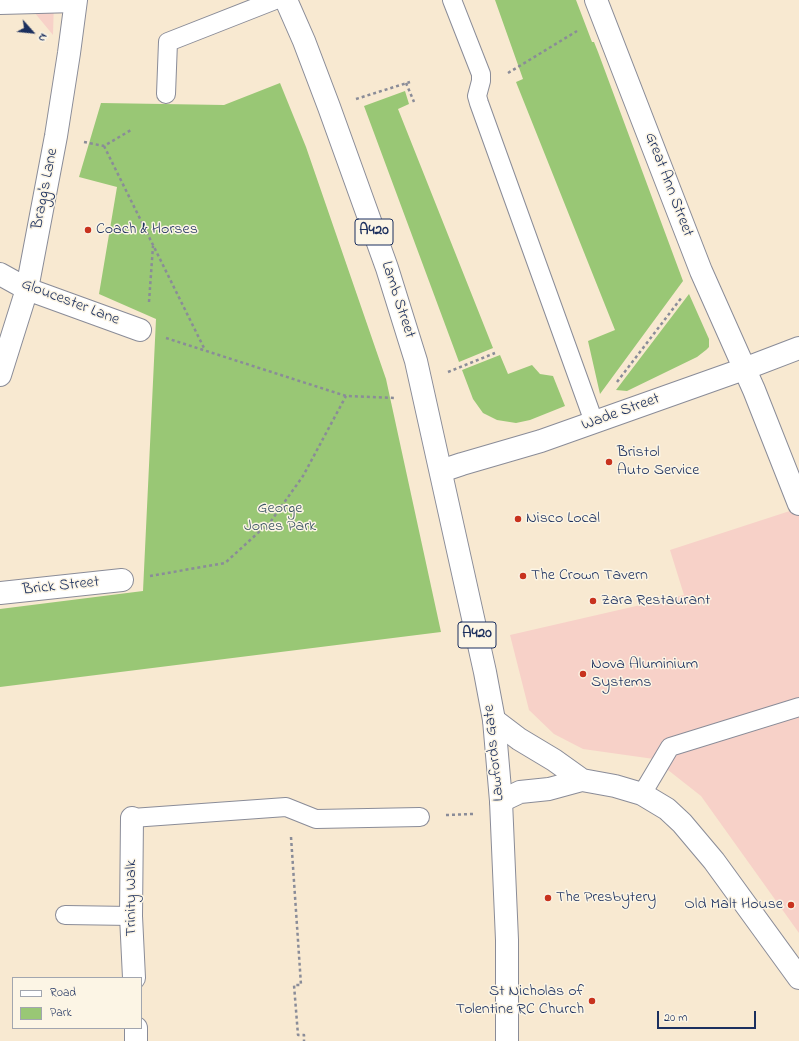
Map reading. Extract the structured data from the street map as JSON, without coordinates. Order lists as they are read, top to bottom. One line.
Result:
{"streets":{"street":["Great Ann Street","Bragg's Lane","A420","Lamb Street","Gloucester Lane","Wade Street","Brick Street","Lawfords Gate","Trinity Walk"]},"crossings":[["Great Ann Street","Wade Street"],["Bragg's Lane","Gloucester Lane"],["Lamb Street","Wade Street"],["Lamb Street","Lawfords Gate"],["Wade Street","Lawfords Gate"]],"parks":["George Jones Park"],"places":["Coach & Horses","Bristol Auto Service","Nisco Local","The Crown Tavern","Zara Restaurant","Nova Aluminium Systems","The Presbytery","Old Malt House","St Nicholas of Tolentine RC Church"],"legend":["Road","Park"],"scale_bar":"20 m","north":"bottom right"}
